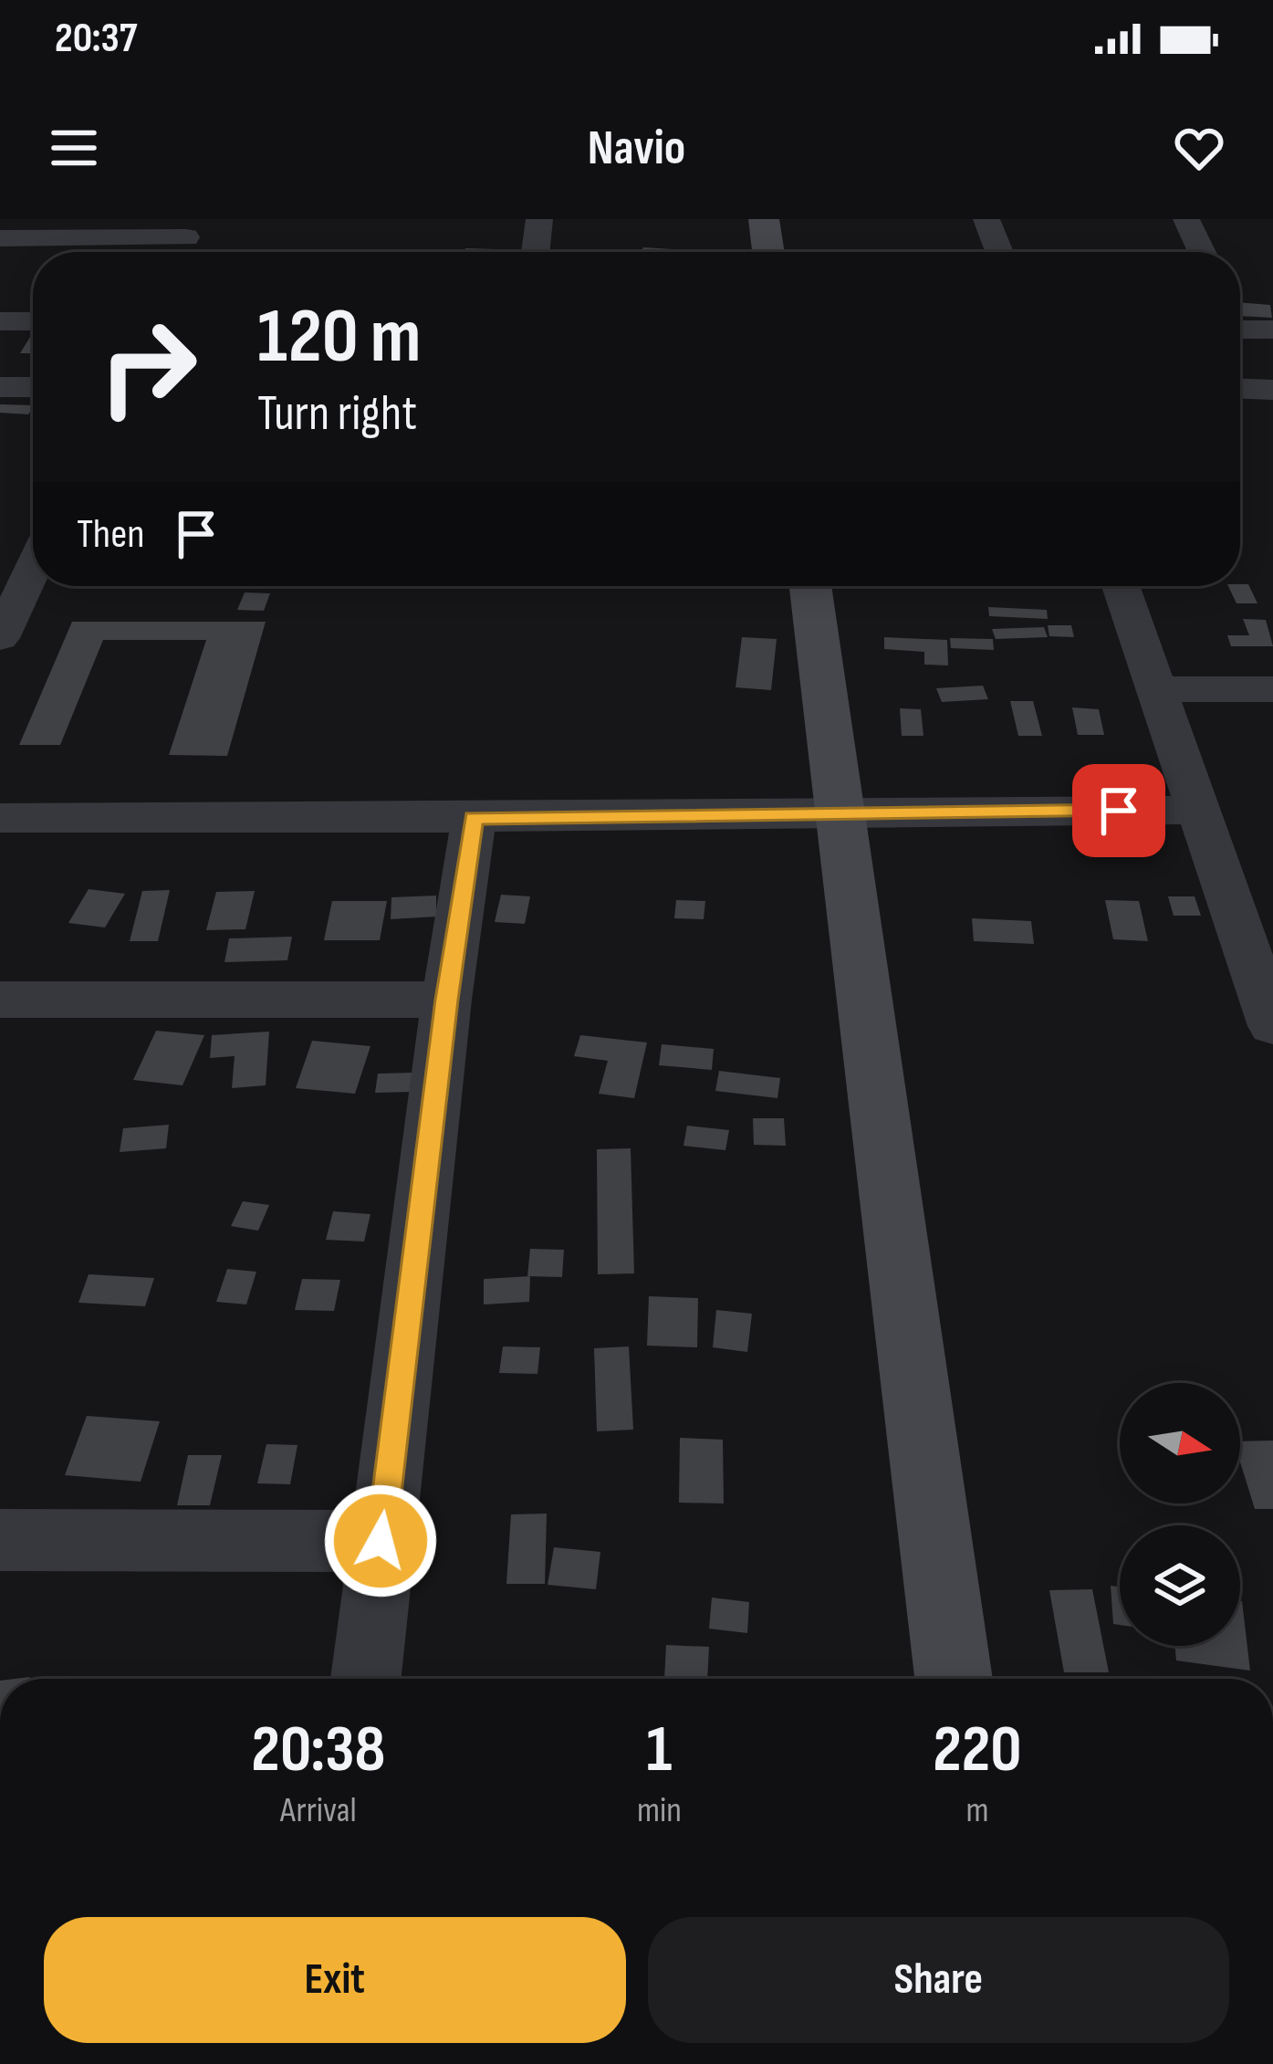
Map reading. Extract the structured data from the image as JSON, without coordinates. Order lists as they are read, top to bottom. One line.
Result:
{"north":"right","page":{"status":"20:37","header":"Navio","turn":["120 m","Turn right"],"then":"Then","eta":["20:38","Arrival","1","min","220","m"],"buttons":["Exit","Share"]}}
